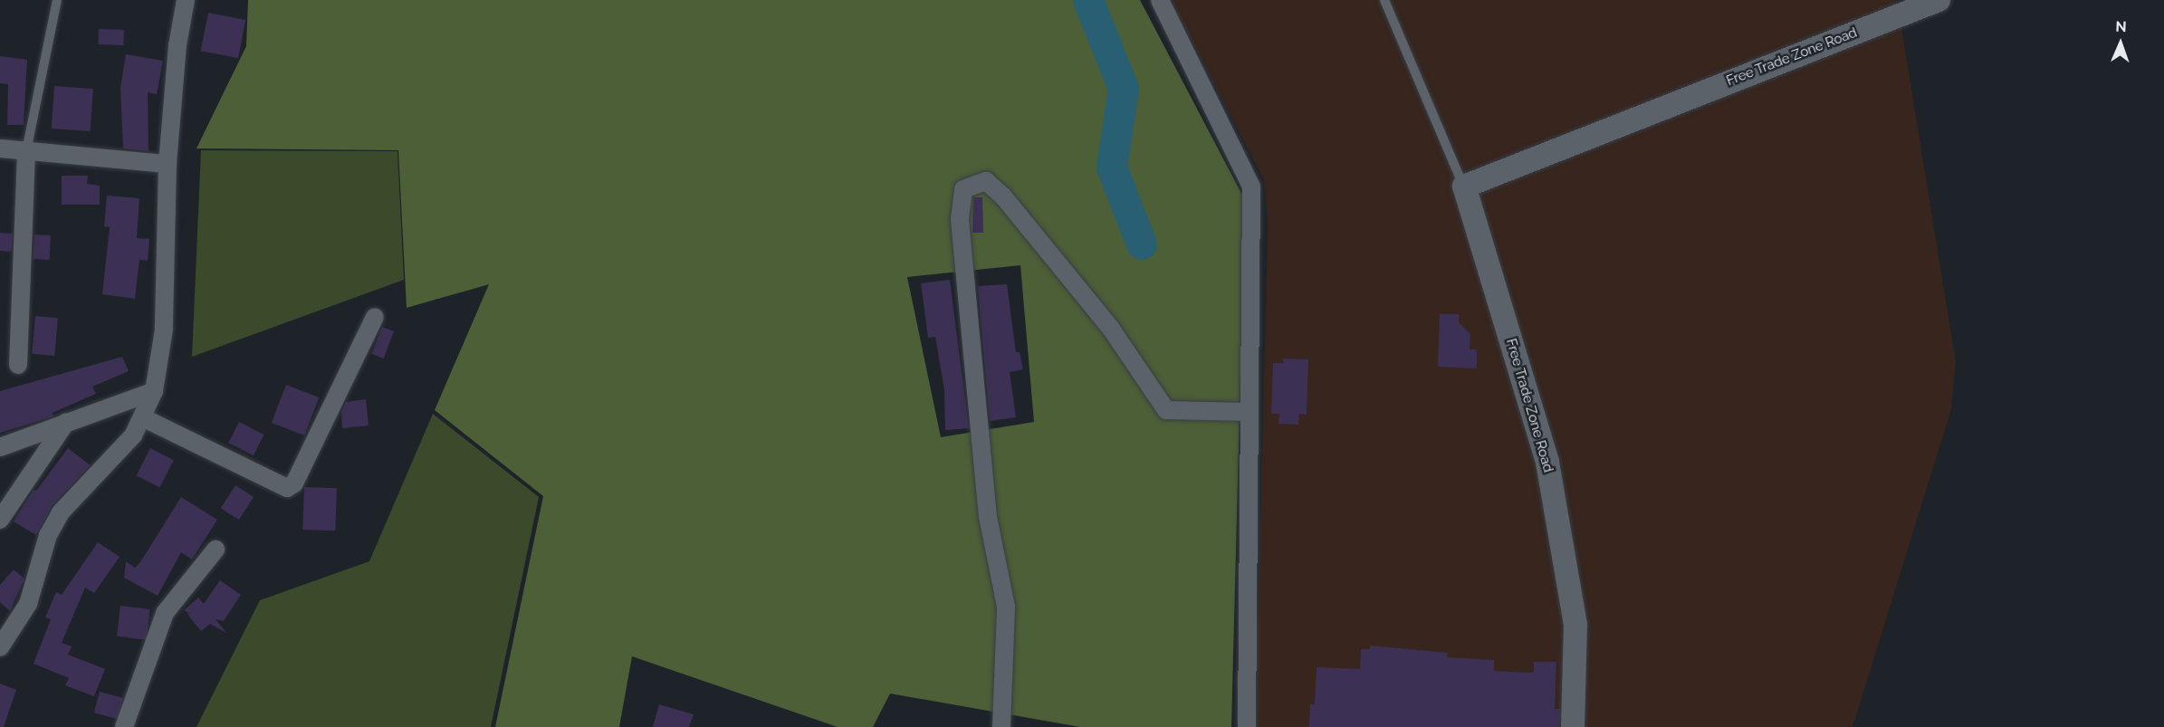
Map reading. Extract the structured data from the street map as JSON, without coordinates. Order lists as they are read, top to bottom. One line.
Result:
{"streets":{"street":["Free Trade Zone Road"]},"north":"top"}
